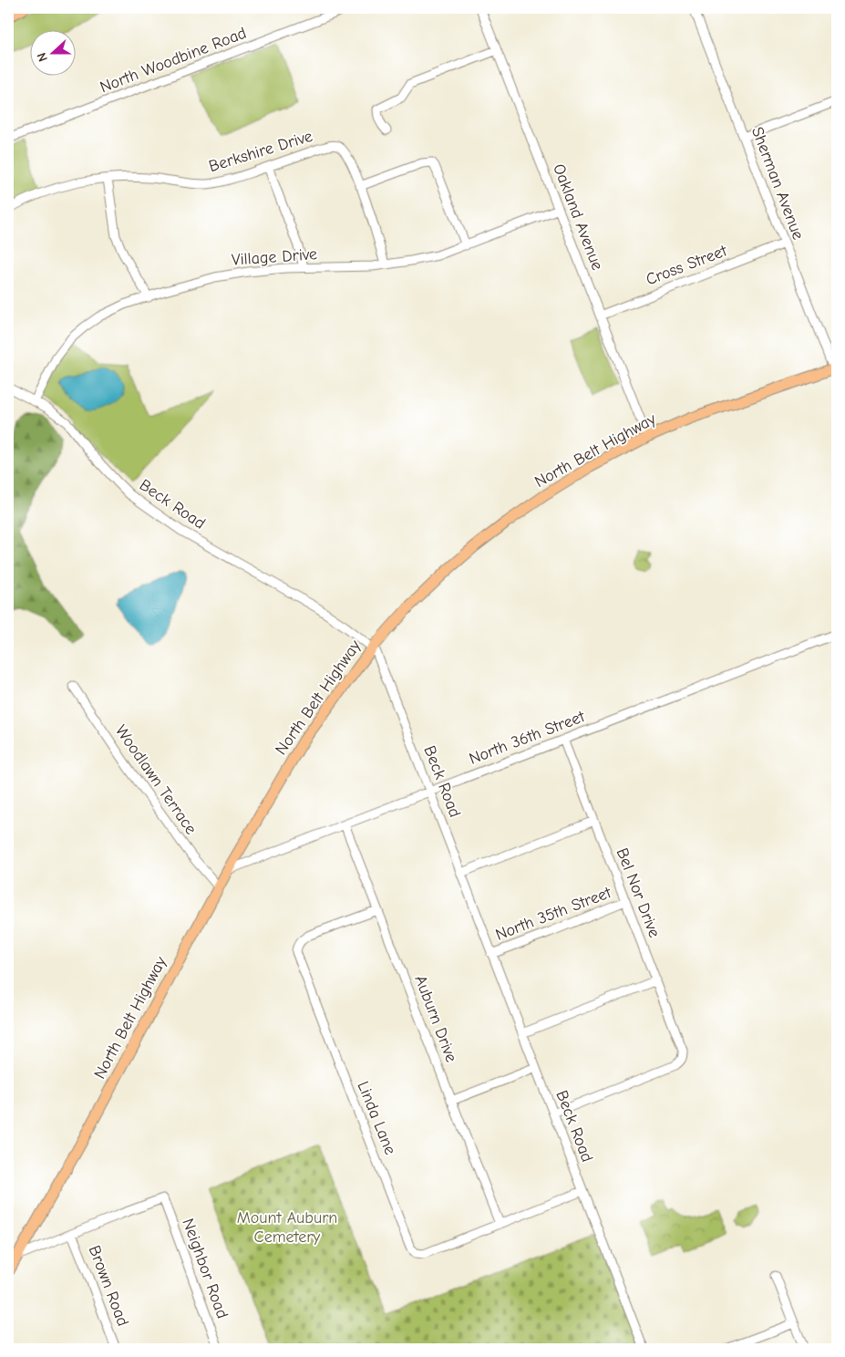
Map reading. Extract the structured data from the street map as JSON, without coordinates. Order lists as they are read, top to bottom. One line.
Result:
{"streets":{"main road":["North Belt Highway"],"street":["North Woodbine Road","Berkshire Drive","Sherman Avenue","Oakland Avenue","Village Drive","Cross Street","Beck Road","North 36th Street","Woodlawn Terrace","Bel Nor Drive","North 35th Street","Auburn Drive","Linda Lane","Neighbor Road","Brown Road"]},"crossings":[["Berkshire Drive","Village Drive"],["Sherman Avenue","Cross Street"],["Sherman Avenue","North Belt Highway"],["Oakland Avenue","Village Drive"],["Oakland Avenue","Cross Street"],["Oakland Avenue","North Belt Highway"],["Village Drive","Beck Road"],["North Belt Highway","Beck Road"],["North Belt Highway","North 36th Street"],["North Belt Highway","Woodlawn Terrace"],["Beck Road","North 36th Street"],["Beck Road","Bel Nor Drive"],["Beck Road","North 35th Street"],["North 36th Street","Bel Nor Drive"],["North 36th Street","Auburn Drive"],["Bel Nor Drive","North 35th Street"],["Auburn Drive","Linda Lane"],["Neighbor Road","Brown Road"]],"parks":["Mount Auburn Cemetery"],"north":"left"}
